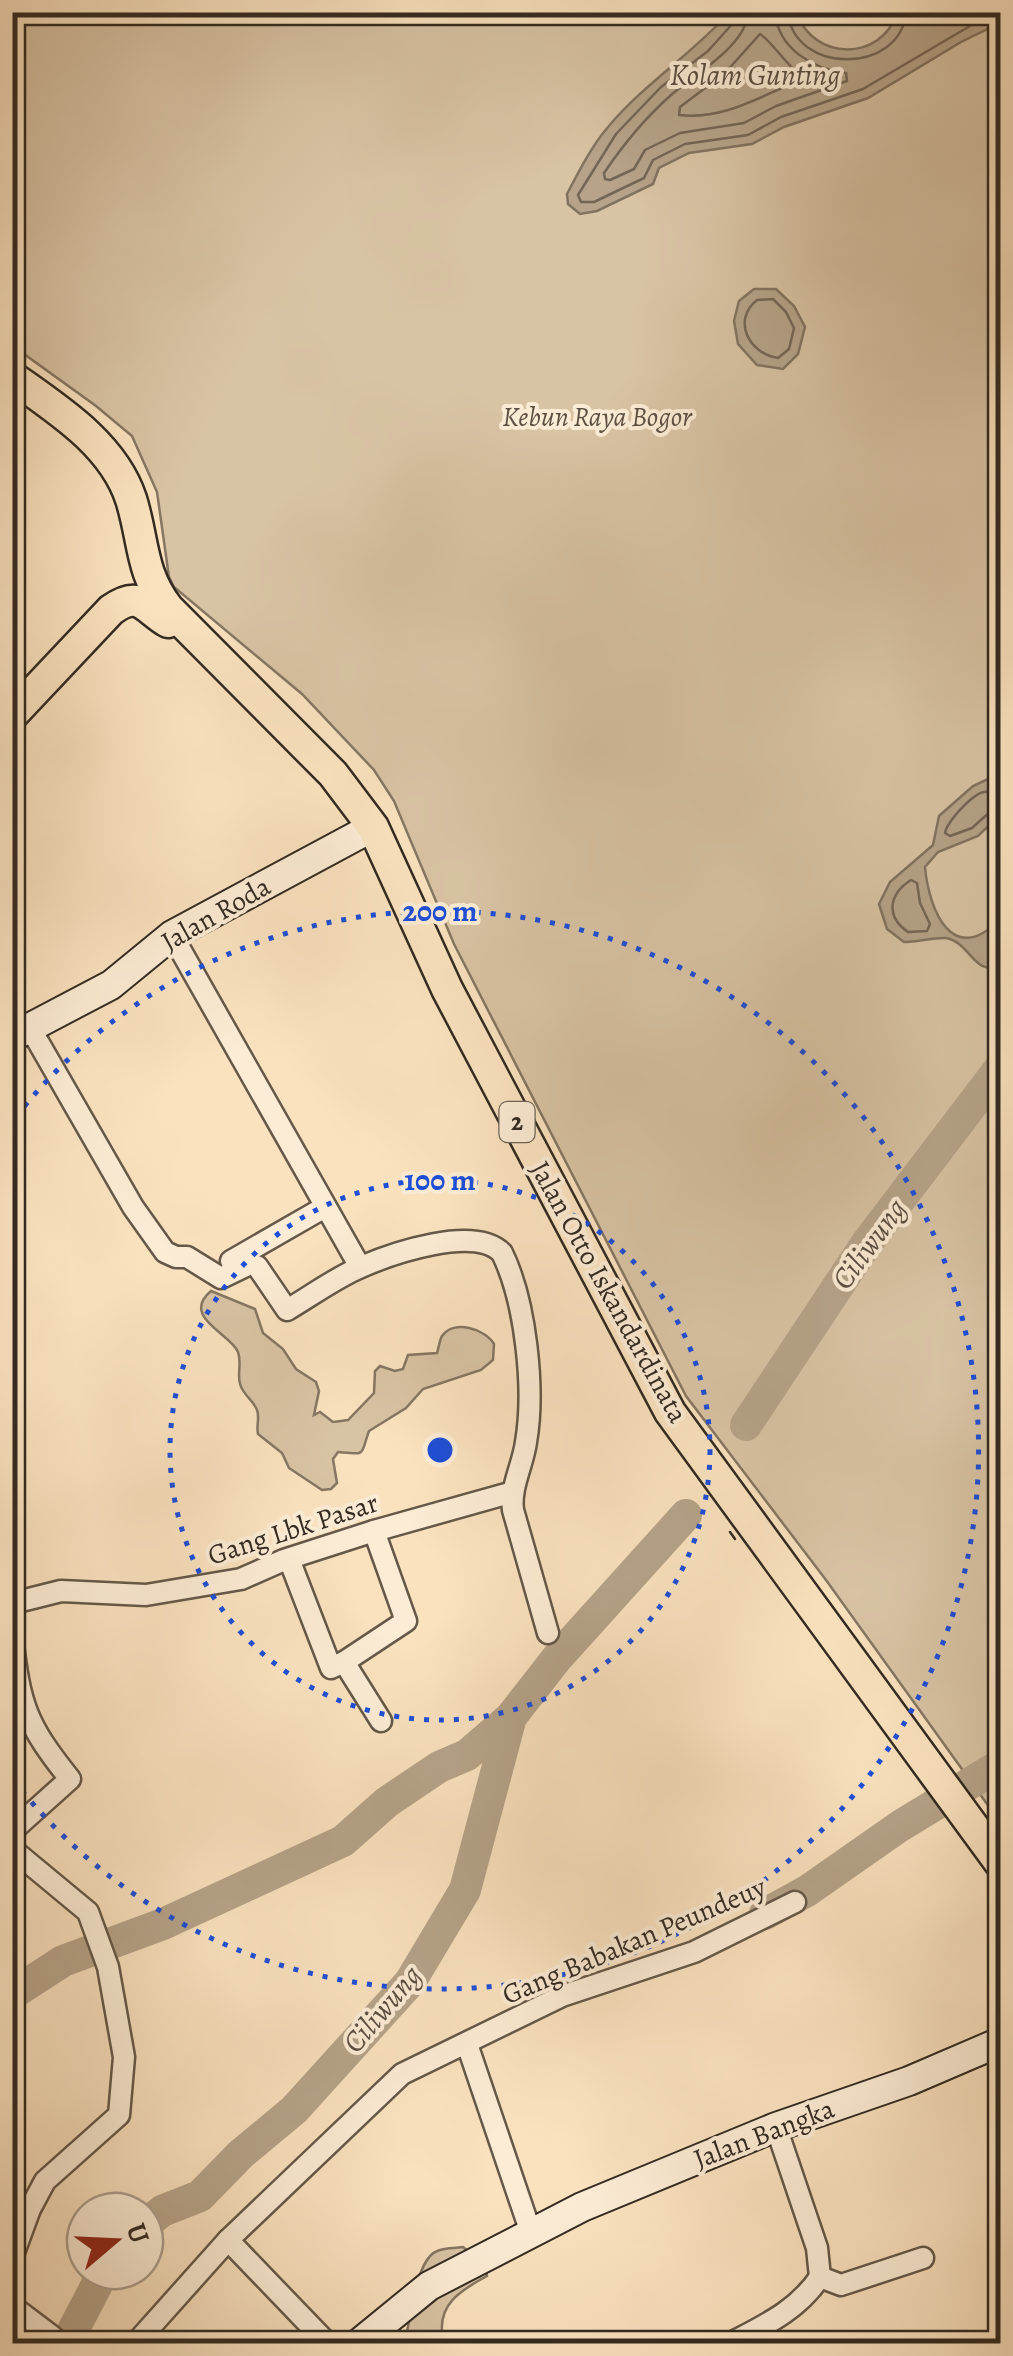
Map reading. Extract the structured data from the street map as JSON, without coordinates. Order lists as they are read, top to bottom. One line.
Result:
{"streets":{"main road":["2","Jalan Otto Iskandardinata"],"street":["Jalan Roda","Gang Lbk Pasar","Gang Babakan Peundeuy","Jalan Bangka"]},"crossings":[["Jalan Roda","Jalan Otto Iskandardinata"]],"water":["Kolam Gunting","Ciliwung"],"parks":["Kebun Raya Bogor"],"north":"right","rings":["200 m","100 m"]}
